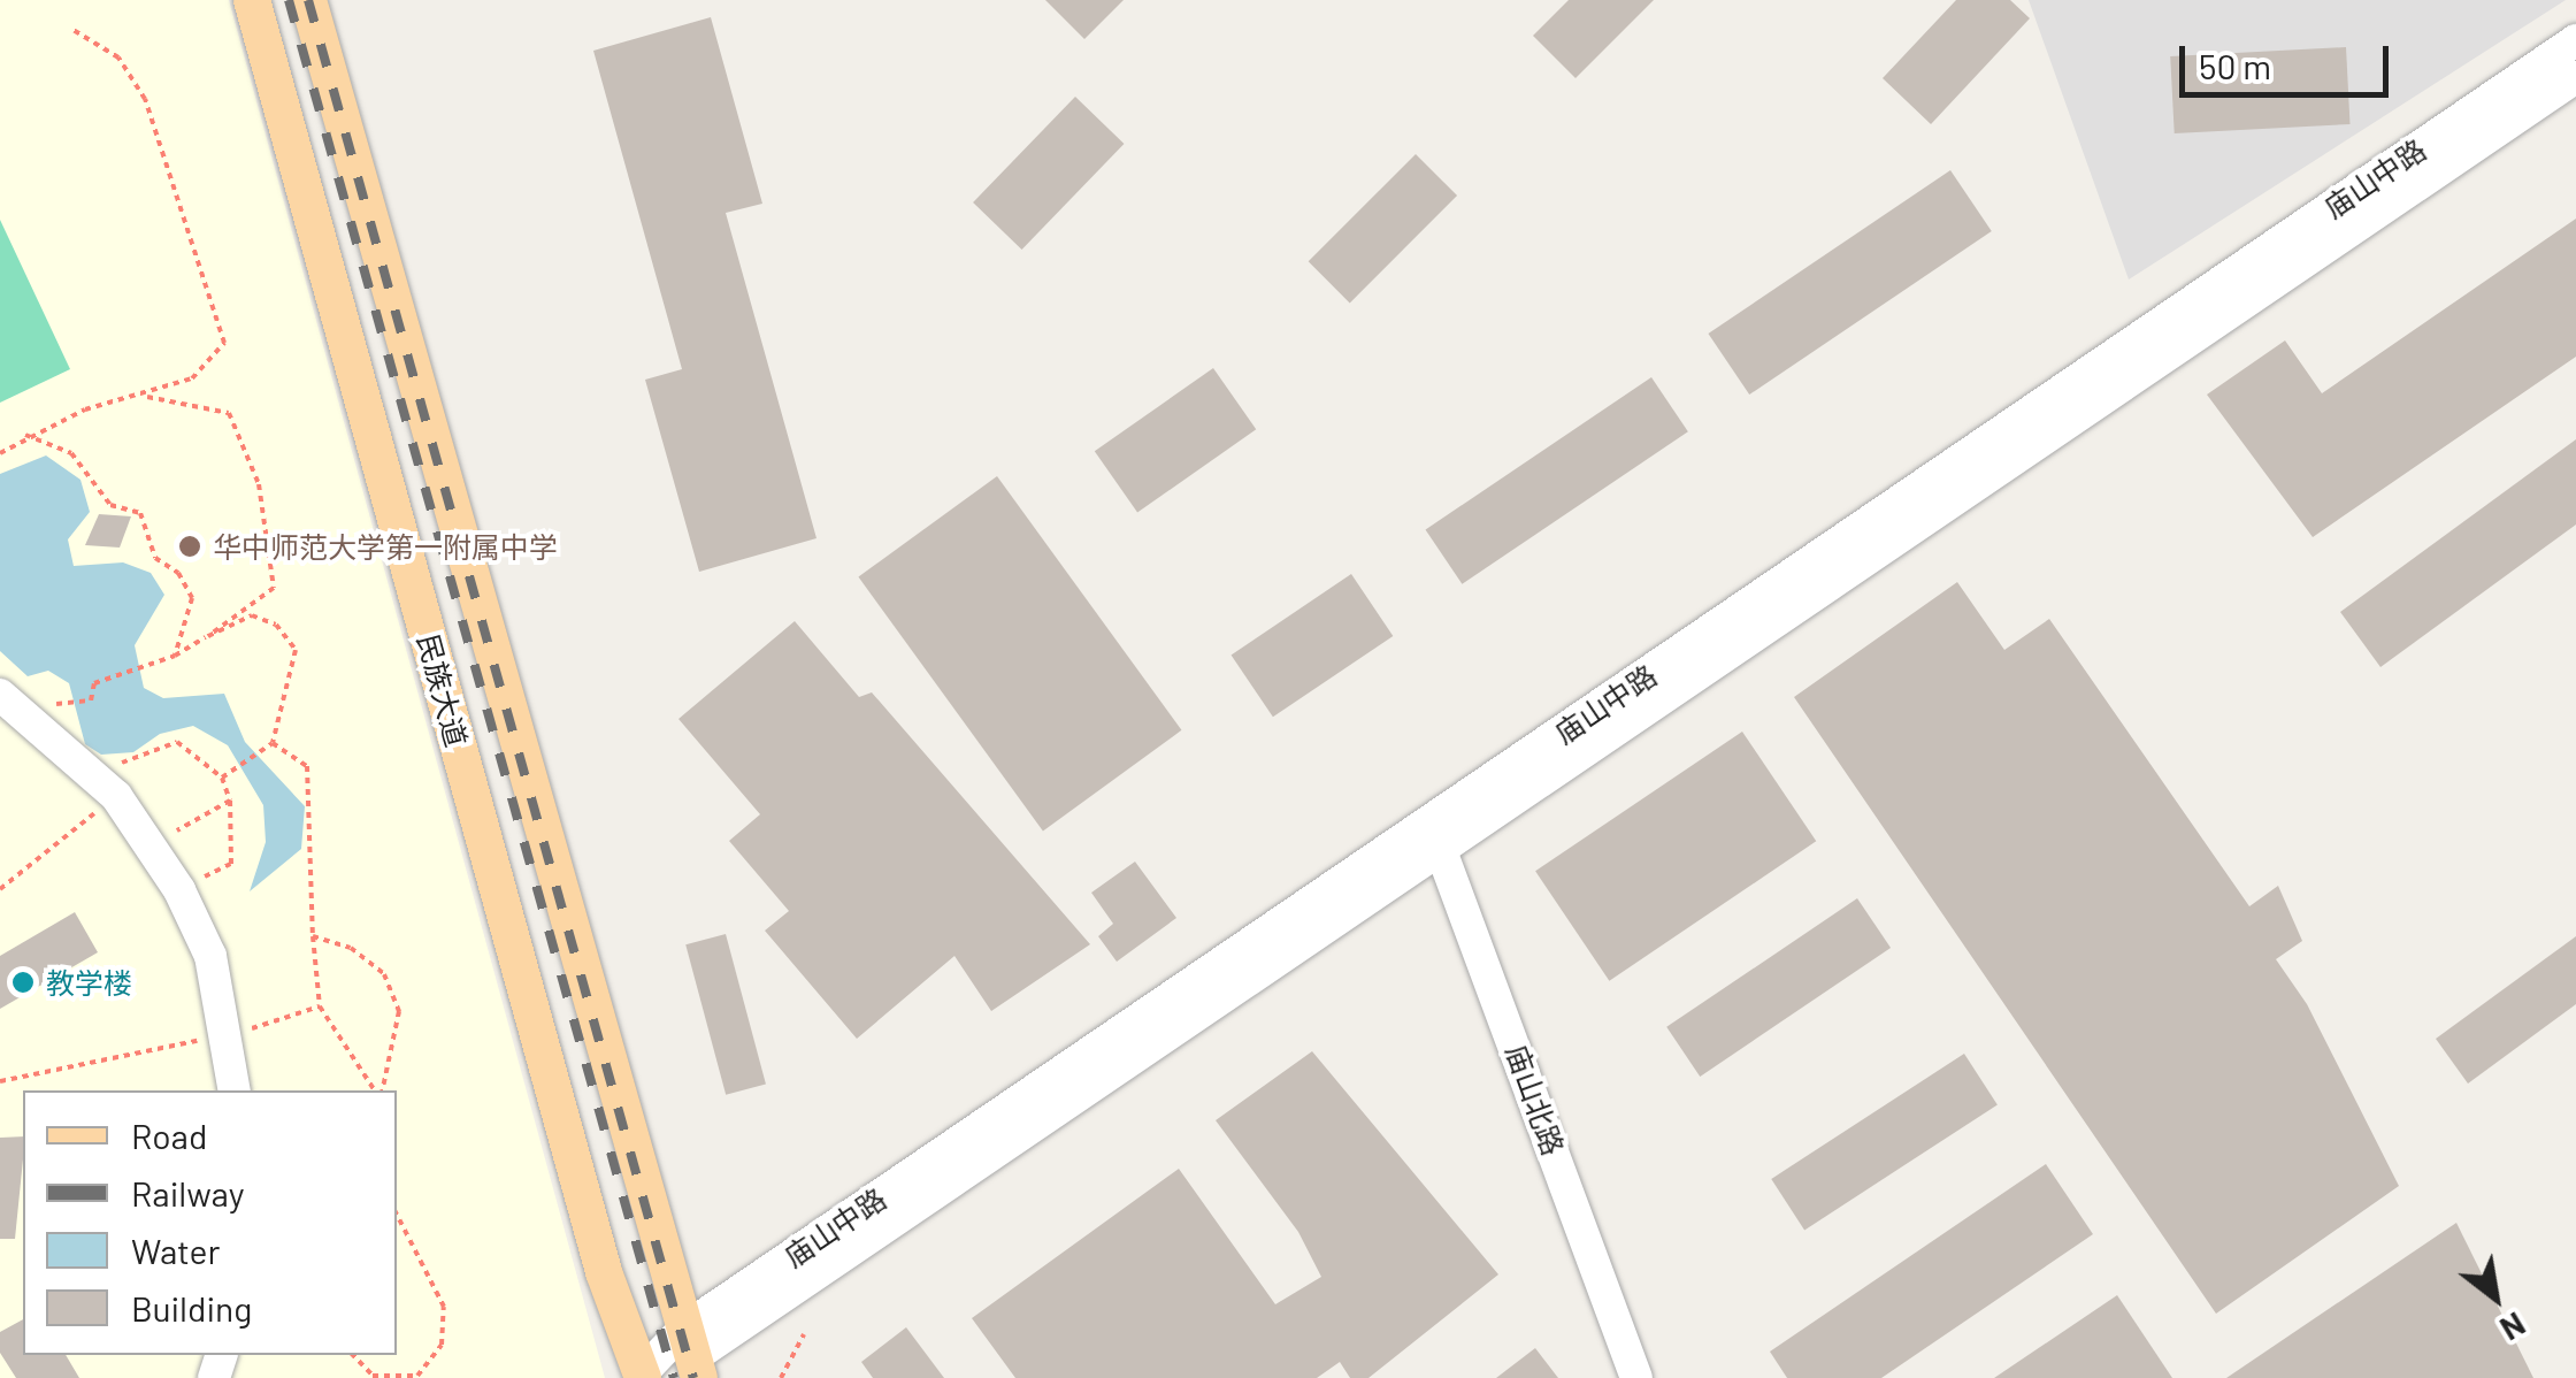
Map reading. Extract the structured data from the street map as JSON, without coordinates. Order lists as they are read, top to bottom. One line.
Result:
{"streets":{"main road":["民族大道"],"street":["庙山中路","庙山北路"]},"crossings":[["庙山中路","民族大道"],["庙山中路","庙山北路"]],"places":["华中师范大学第一附属中学","教学楼"],"legend":["Road","Railway","Water","Building"],"scale_bar":"50 m","north":"bottom right"}
